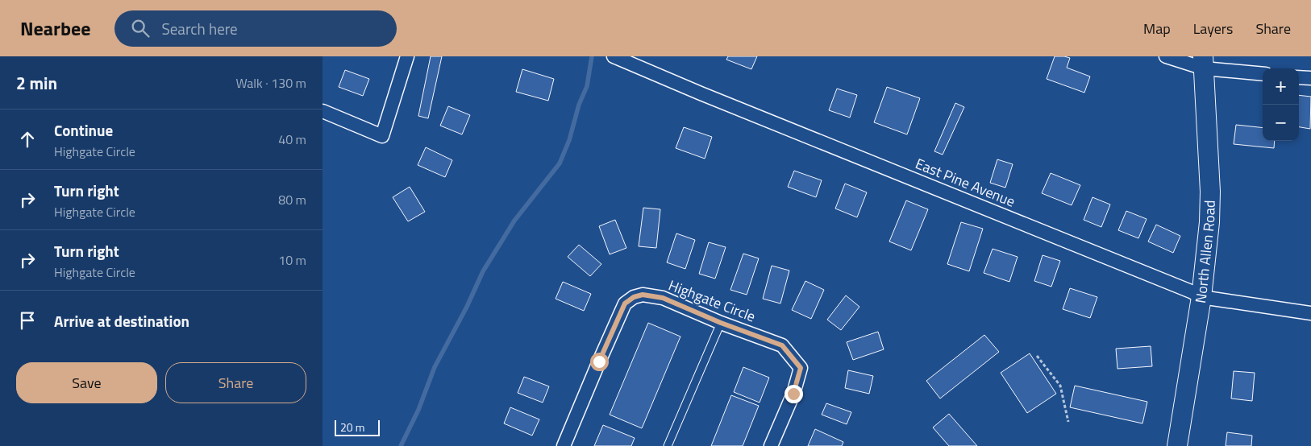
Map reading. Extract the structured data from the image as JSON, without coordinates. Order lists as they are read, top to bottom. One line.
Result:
{"streets":{"street":["East Pine Avenue","North Allen Road","Highgate Circle"]},"crossings":[["East Pine Avenue","North Allen Road"]],"scale_bar":"20 m","page":{"header":"Nearbee","search":"Search here","nav":["Map","Layers","Share"],"heading":["2 min","Walk · 130 m"],"map_buttons":["+","−"],"list":[["Continue","Highgate Circle","40 m"],["Turn right","Highgate Circle","80 m"],["Turn right","Highgate Circle","10 m"],"Arrive at destination"],"buttons":["Save","Share"],"scale":"20 m"}}
